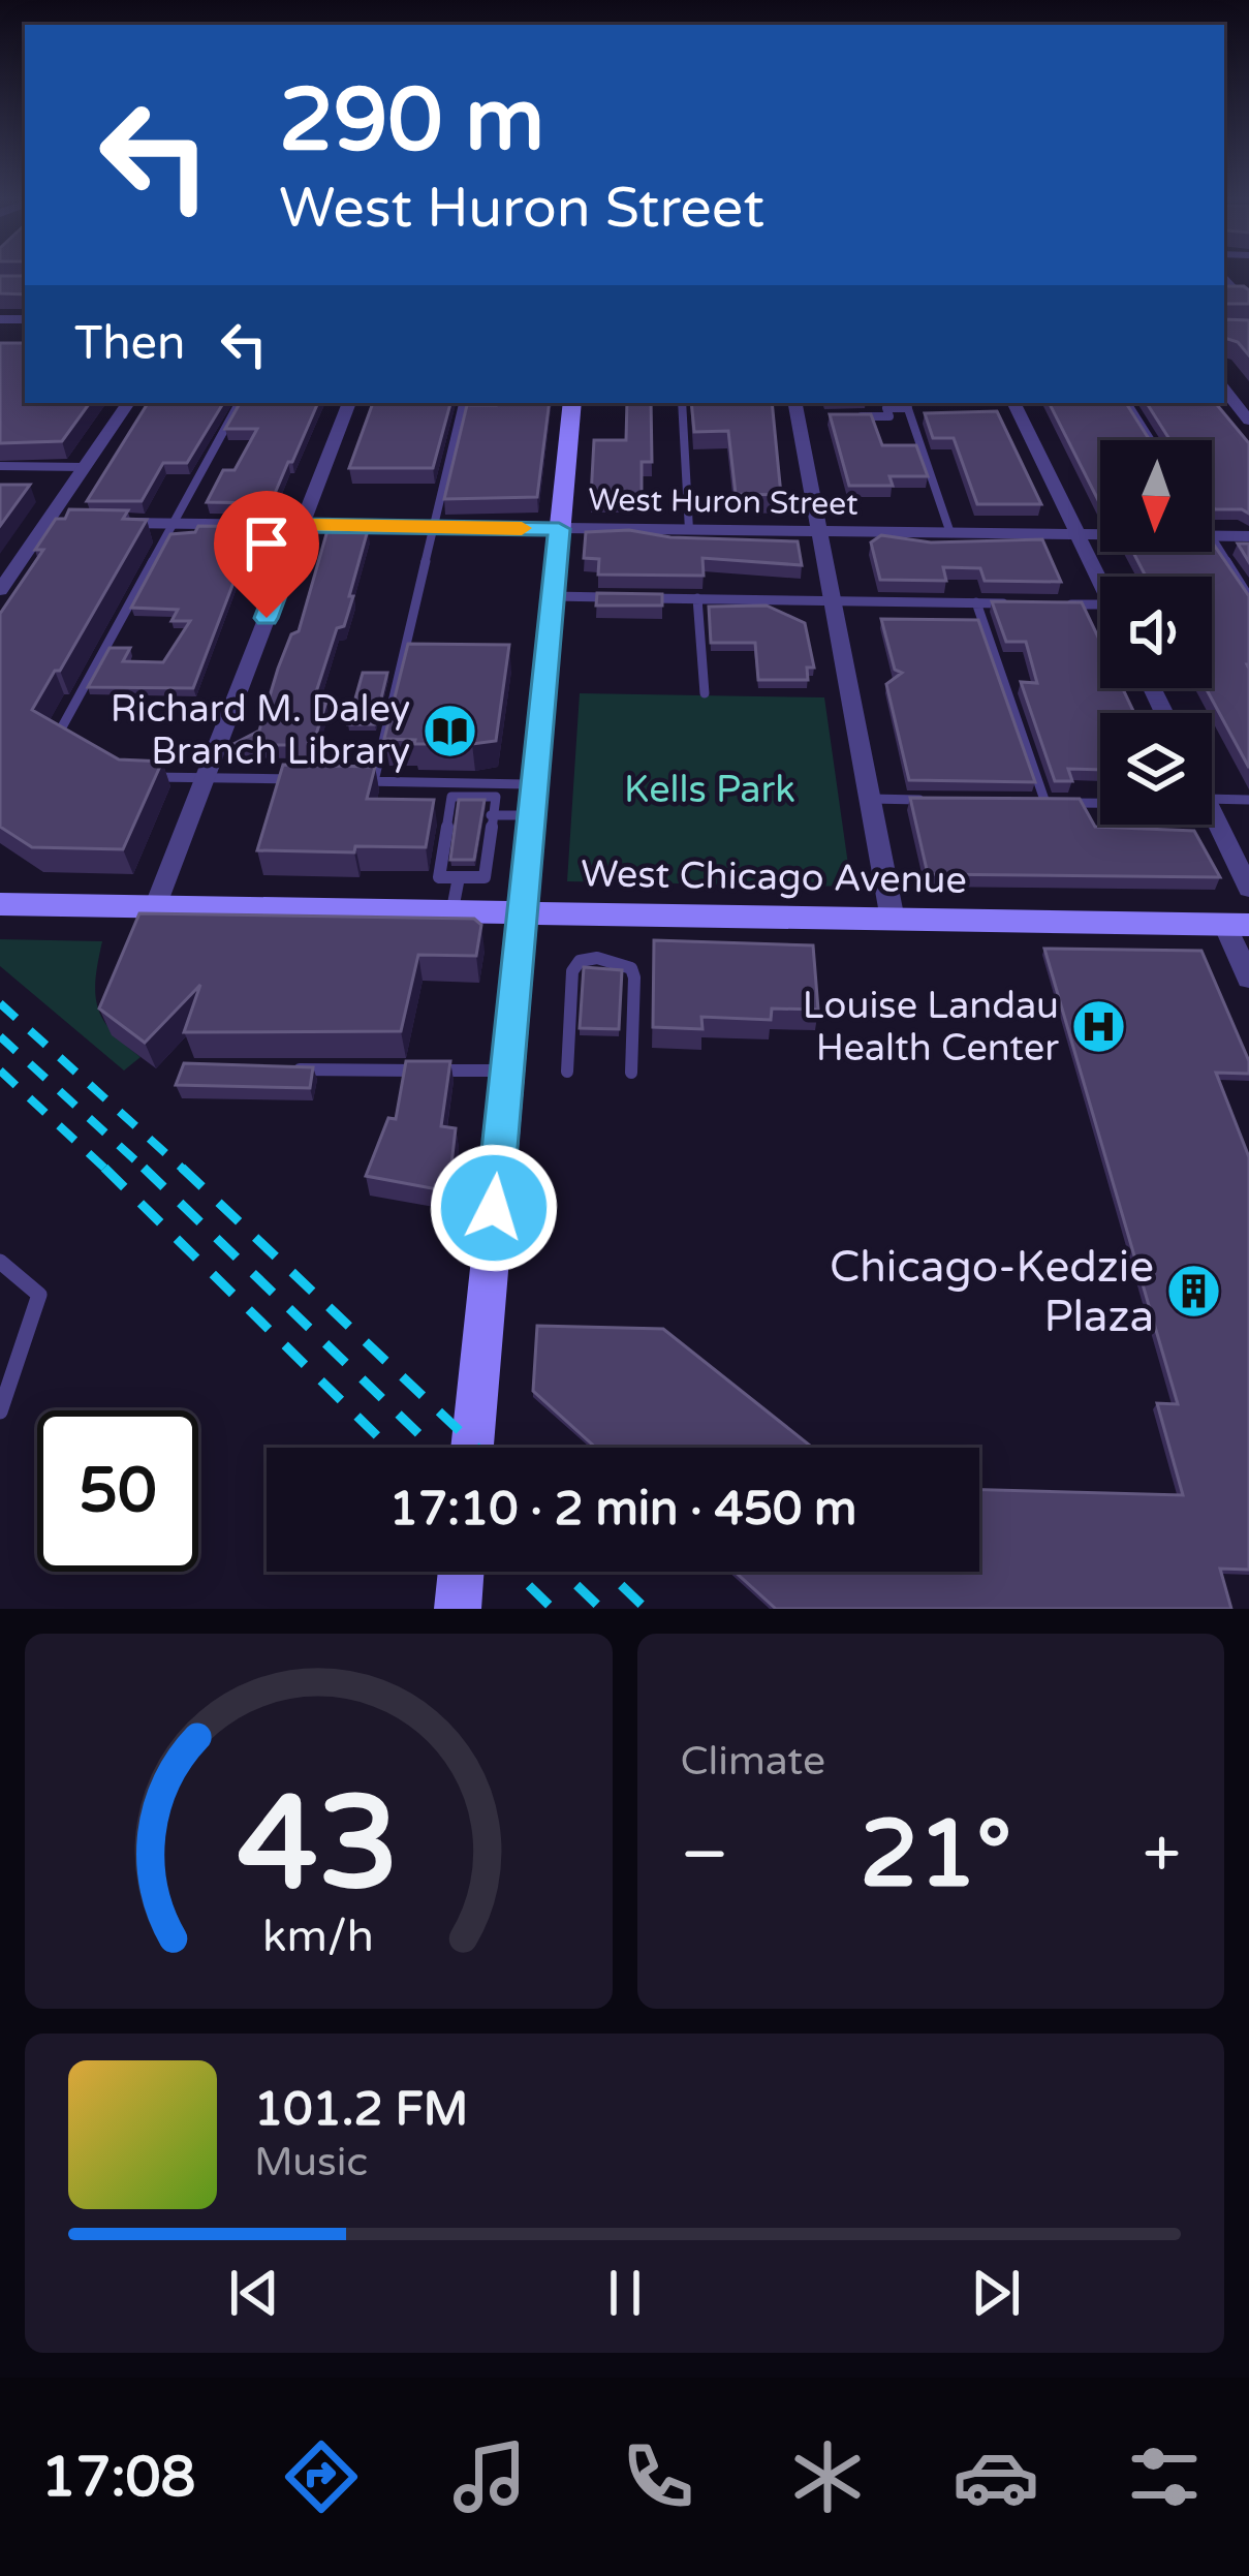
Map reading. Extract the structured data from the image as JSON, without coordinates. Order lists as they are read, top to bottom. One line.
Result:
{"streets":{"main road":["West Chicago Avenue"],"street":["West Huron Street"]},"parks":["Kells Park"],"places":{"library":["Richard M. Daley Branch Library"],"hospital":["Louise Landau Health Center"],"building":["Chicago-Kedzie Plaza"]},"north":"bottom","page":{"turn":["290 m","West Huron Street"],"then":"Then","limit":"50","trip":"17:10 · 2 min · 450 m","tile":"Climate","heat":["−","21°","+"],"song":["101.2 FM","Music"],"tabs":"17:08","gauge":["43","km/h"]}}
